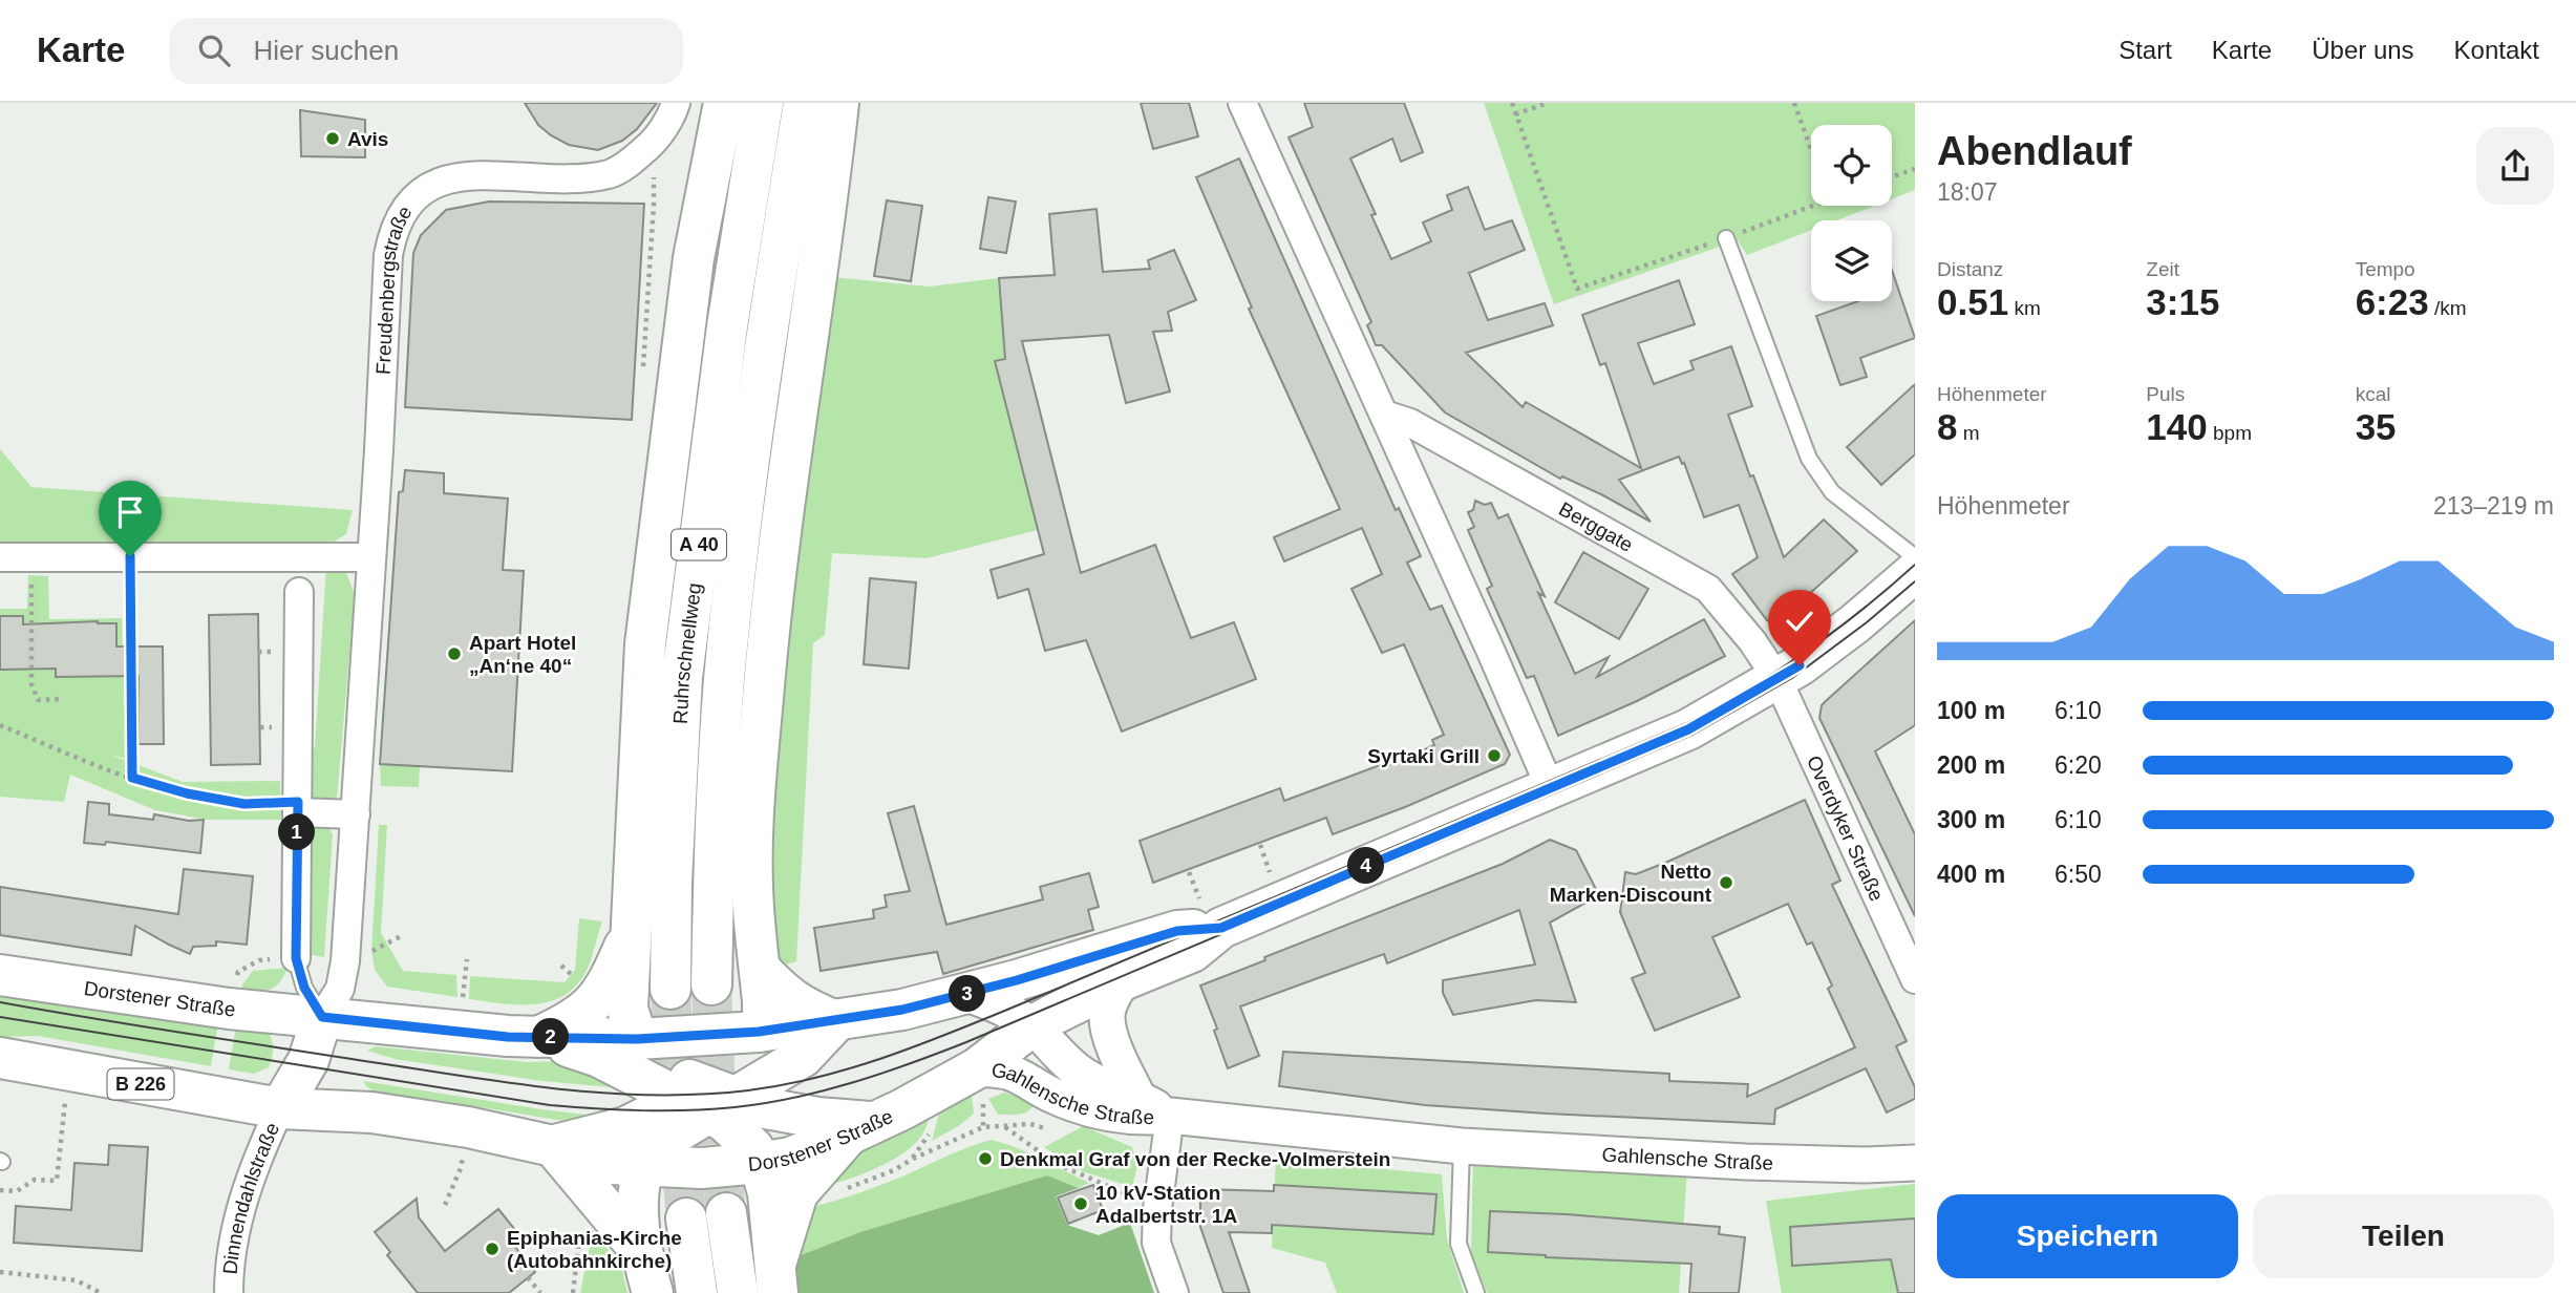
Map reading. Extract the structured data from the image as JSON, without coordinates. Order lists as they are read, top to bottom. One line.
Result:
{"streets":{"main road":["A 40","Ruhrschnellweg","Dorstener Straße","B 226"],"street":["Freudenbergstraße","Berggate","Overdyker Straße","Gahlensche Straße","Dinnendahlstraße"]},"crossings":[["Freudenbergstraße","Dorstener Straße"],["Berggate","Overdyker Straße"],["Berggate","Dorstener Straße"],["Overdyker Straße","Dorstener Straße"],["Dorstener Straße","Gahlensche Straße"],["Dorstener Straße","Dinnendahlstraße"]],"places":["Avis","Apart Hotel „An‘ne 40“","Syrtaki Grill","Netto Marken-Discount","Denkmal Graf von der Recke-Volmerstein","10 kV-Station Adalbertstr. 1A","Epiphanias-Kirche (Autobahnkirche)"],"page":{"header":"Karte","search":"Hier suchen","nav":["Start","Karte","Über uns","Kontakt"],"heading":["Abendlauf","18:07"],"stats":[["Distanz","0.51 km"],["Zeit","3:15"],["Tempo","6:23 /km"],["Höhenmeter","8 m"],["Puls","140 bpm"],["kcal","35"]],"chart":["Höhenmeter","213–219 m"],"list":[{"name":"100 m","note":"6:10"},{"name":"200 m","note":"6:20"},{"name":"300 m","note":"6:10"},{"name":"400 m","note":"6:50"}],"pins":["1","4","3","2"],"buttons":["Speichern","Teilen"]}}
